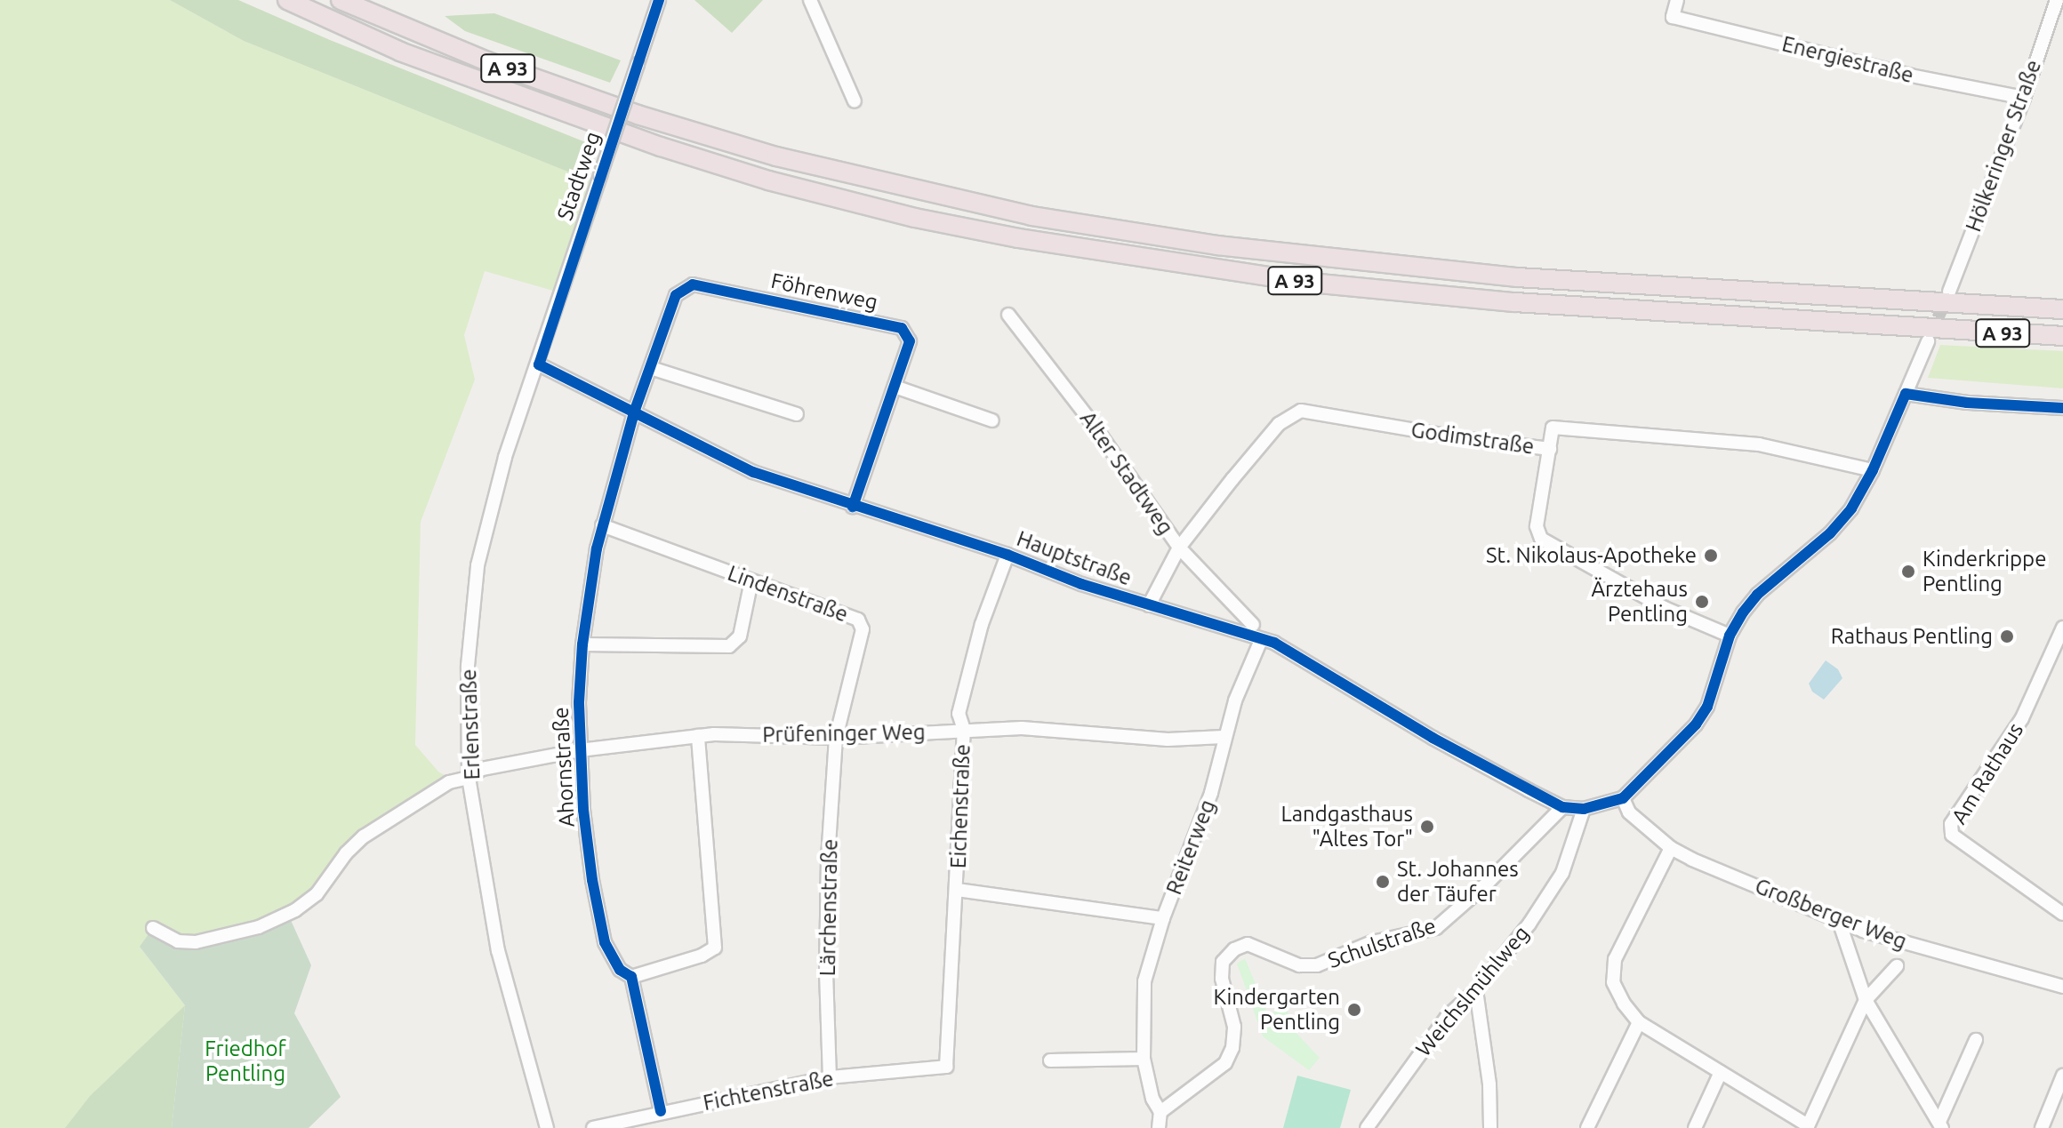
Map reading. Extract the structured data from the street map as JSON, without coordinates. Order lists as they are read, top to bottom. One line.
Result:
{"streets":{"highway":["A 93"],"street":["Energiestraße","Hölkeringer Straße","Stadtweg","Föhrenweg","Godimstraße","Alter Stadtweg","Hauptstraße","Lindenstraße","Erlenstraße","Prüfeninger Weg","Ahornstraße","Am Rathaus","Eichenstraße","Reiterweg","Lärchenstraße","Großberger Weg","Schulstraße","Weichslmühlweg","Fichtenstraße"]},"crossings":[["Energiestraße","Hölkeringer Straße"],["Stadtweg","Hauptstraße"],["Stadtweg","Erlenstraße"],["Föhrenweg","Hauptstraße"],["Föhrenweg","Ahornstraße"],["Godimstraße","Alter Stadtweg"],["Godimstraße","Hauptstraße"],["Hauptstraße","Erlenstraße"],["Hauptstraße","Ahornstraße"],["Hauptstraße","Eichenstraße"],["Hauptstraße","Reiterweg"],["Hauptstraße","Schulstraße"],["Hauptstraße","Weichslmühlweg"],["Lindenstraße","Prüfeninger Weg"],["Lindenstraße","Ahornstraße"],["Lindenstraße","Lärchenstraße"],["Erlenstraße","Prüfeninger Weg"],["Prüfeninger Weg","Ahornstraße"],["Prüfeninger Weg","Eichenstraße"],["Prüfeninger Weg","Reiterweg"],["Prüfeninger Weg","Lärchenstraße"],["Ahornstraße","Fichtenstraße"],["Eichenstraße","Fichtenstraße"],["Reiterweg","Schulstraße"],["Lärchenstraße","Fichtenstraße"]],"parks":["Friedhof Pentling"],"places":["St. Nikolaus-Apotheke","Kinderkrippe Pentling","Ärztehaus Pentling","Rathaus Pentling","Landgasthaus \"Altes Tor\"","St. Johannes der Täufer","Kindergarten Pentling"]}
